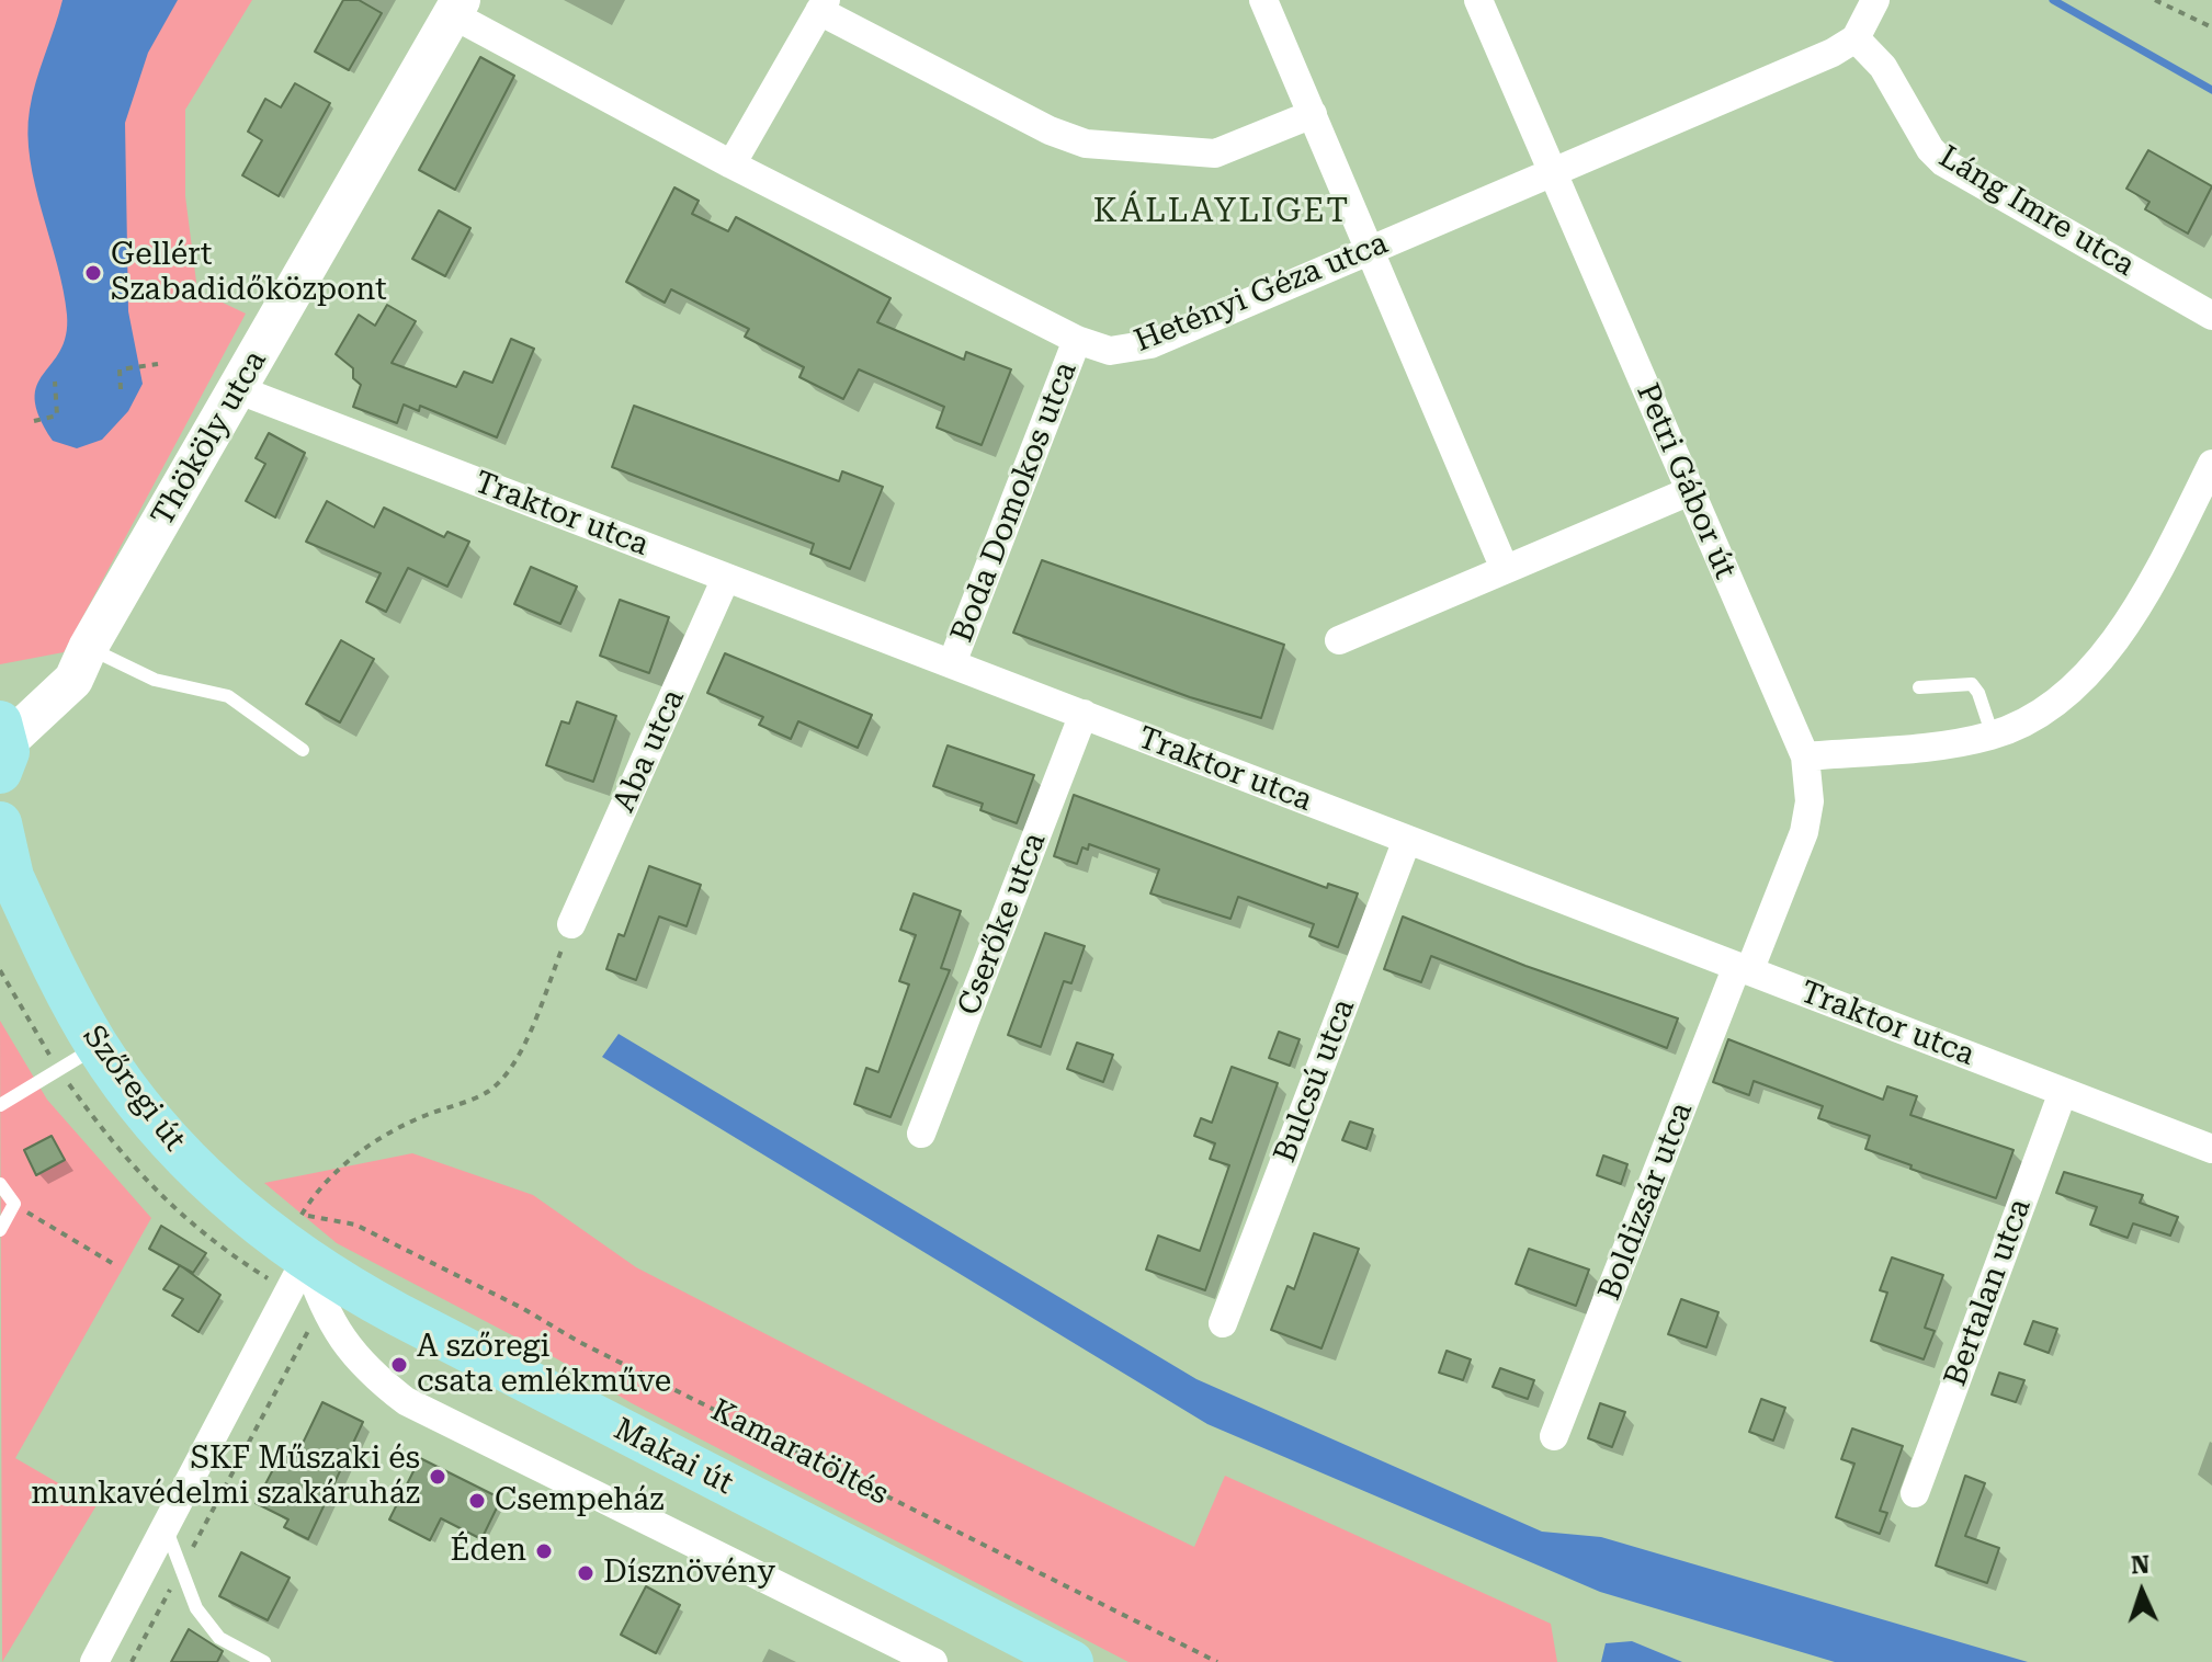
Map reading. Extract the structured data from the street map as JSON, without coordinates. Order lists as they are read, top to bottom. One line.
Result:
{"streets":{"main road":["Szőregi út","Makai út"],"street":["Láng Imre utca","Hetényi Géza utca","Thököly utca","Petri Gábor út","Boda Domokos utca","Traktor utca","Aba utca","Cserőke utca","Bulcsú utca","Boldizsár utca","Bertalan utca"],"path":["Kamaratöltés"]},"crossings":[["Láng Imre utca","Hetényi Géza utca"],["Hetényi Géza utca","Thököly utca"],["Hetényi Géza utca","Petri Gábor út"],["Hetényi Géza utca","Boda Domokos utca"],["Thököly utca","Traktor utca"],["Petri Gábor út","Traktor utca"],["Petri Gábor út","Boldizsár utca"],["Boda Domokos utca","Traktor utca"],["Traktor utca","Aba utca"],["Traktor utca","Cserőke utca"],["Traktor utca","Bulcsú utca"],["Traktor utca","Boldizsár utca"],["Traktor utca","Bertalan utca"],["Szőregi út","Makai út"]],"districts":["KÁLLAYLIGET"],"places":["Gellért Szabadidőközpont","A szőregi csata emlékműve","SKF Műszaki és munkavédelmi szakáruház","Csempeház","Éden","Dísznövény"],"north":"top"}
